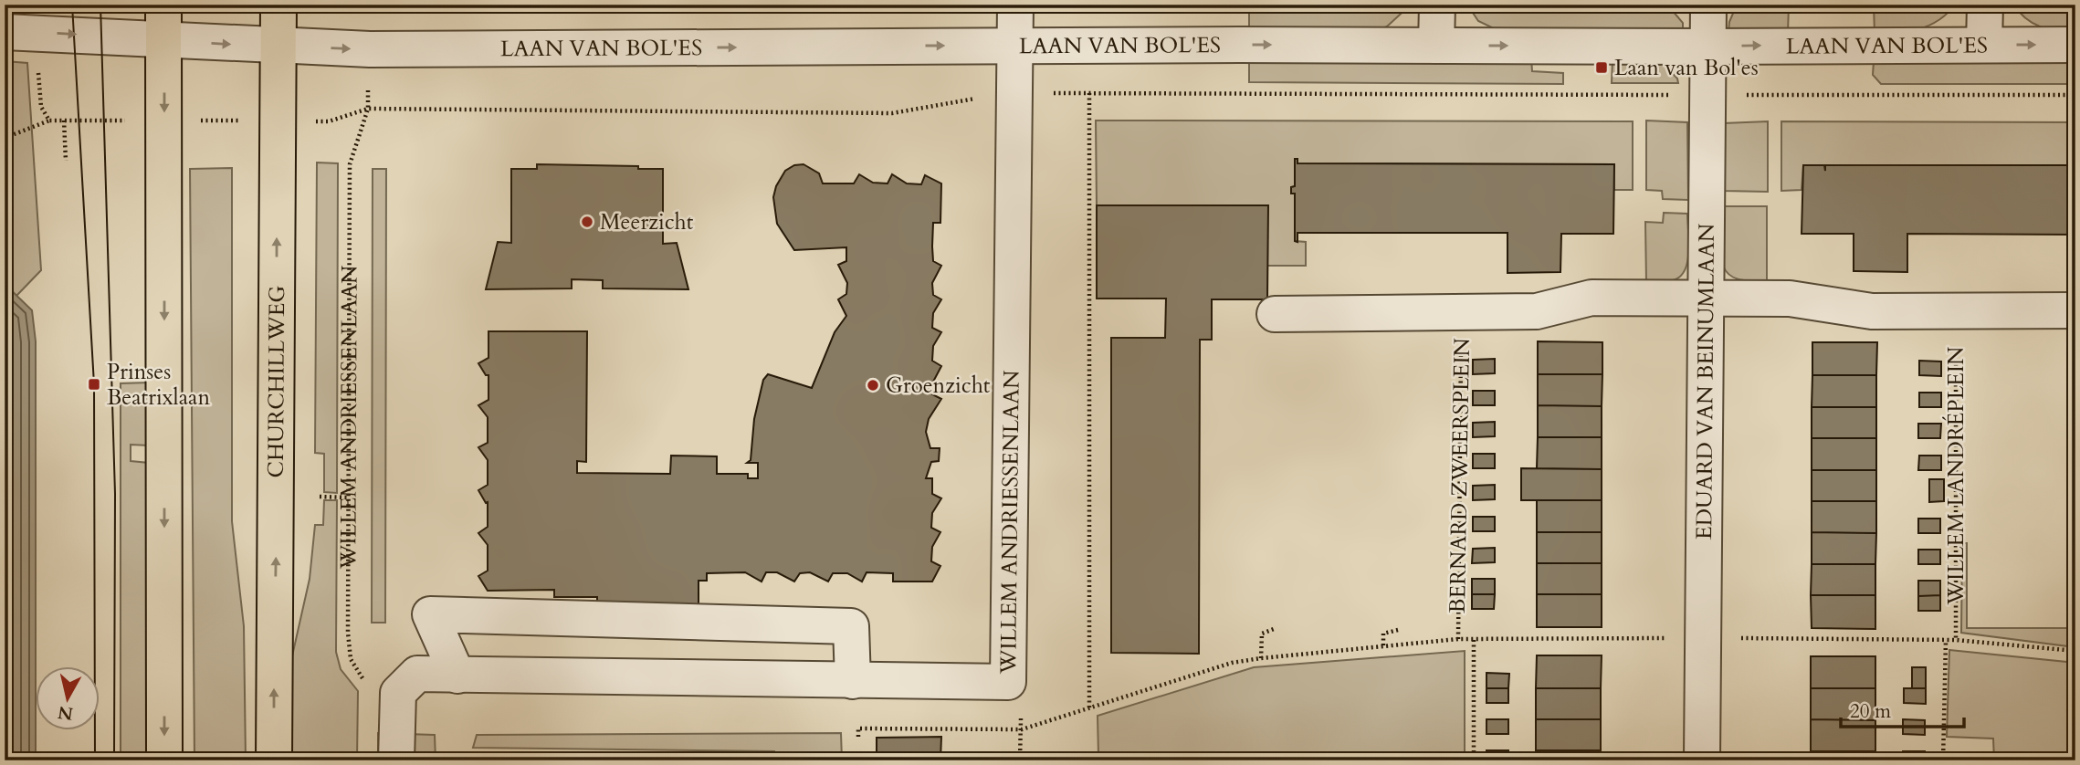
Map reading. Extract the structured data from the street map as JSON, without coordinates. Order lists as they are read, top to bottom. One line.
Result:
{"streets":{"main road":["CHURCHILLWEG"],"street":["LAAN VAN BOL'ES","EDUARD VAN BEINUMLAAN","WILLEM ANDRIESSENLAAN","BERNARD ZWEERSPLEIN"],"path":["WILLEM LANDRÉPLEIN"]},"crossings":[["LAAN VAN BOL'ES","CHURCHILLWEG"],["LAAN VAN BOL'ES","EDUARD VAN BEINUMLAAN"],["LAAN VAN BOL'ES","WILLEM ANDRIESSENLAAN"],["EDUARD VAN BEINUMLAAN","BERNARD ZWEERSPLEIN"]],"one_way":["LAAN VAN BOL'ES"],"places":{"transit":["Laan van Bol'es","Prinses Beatrixlaan"],"other":["Meerzicht","Groenzicht"]},"scale_bar":"20 m","north":"bottom"}
